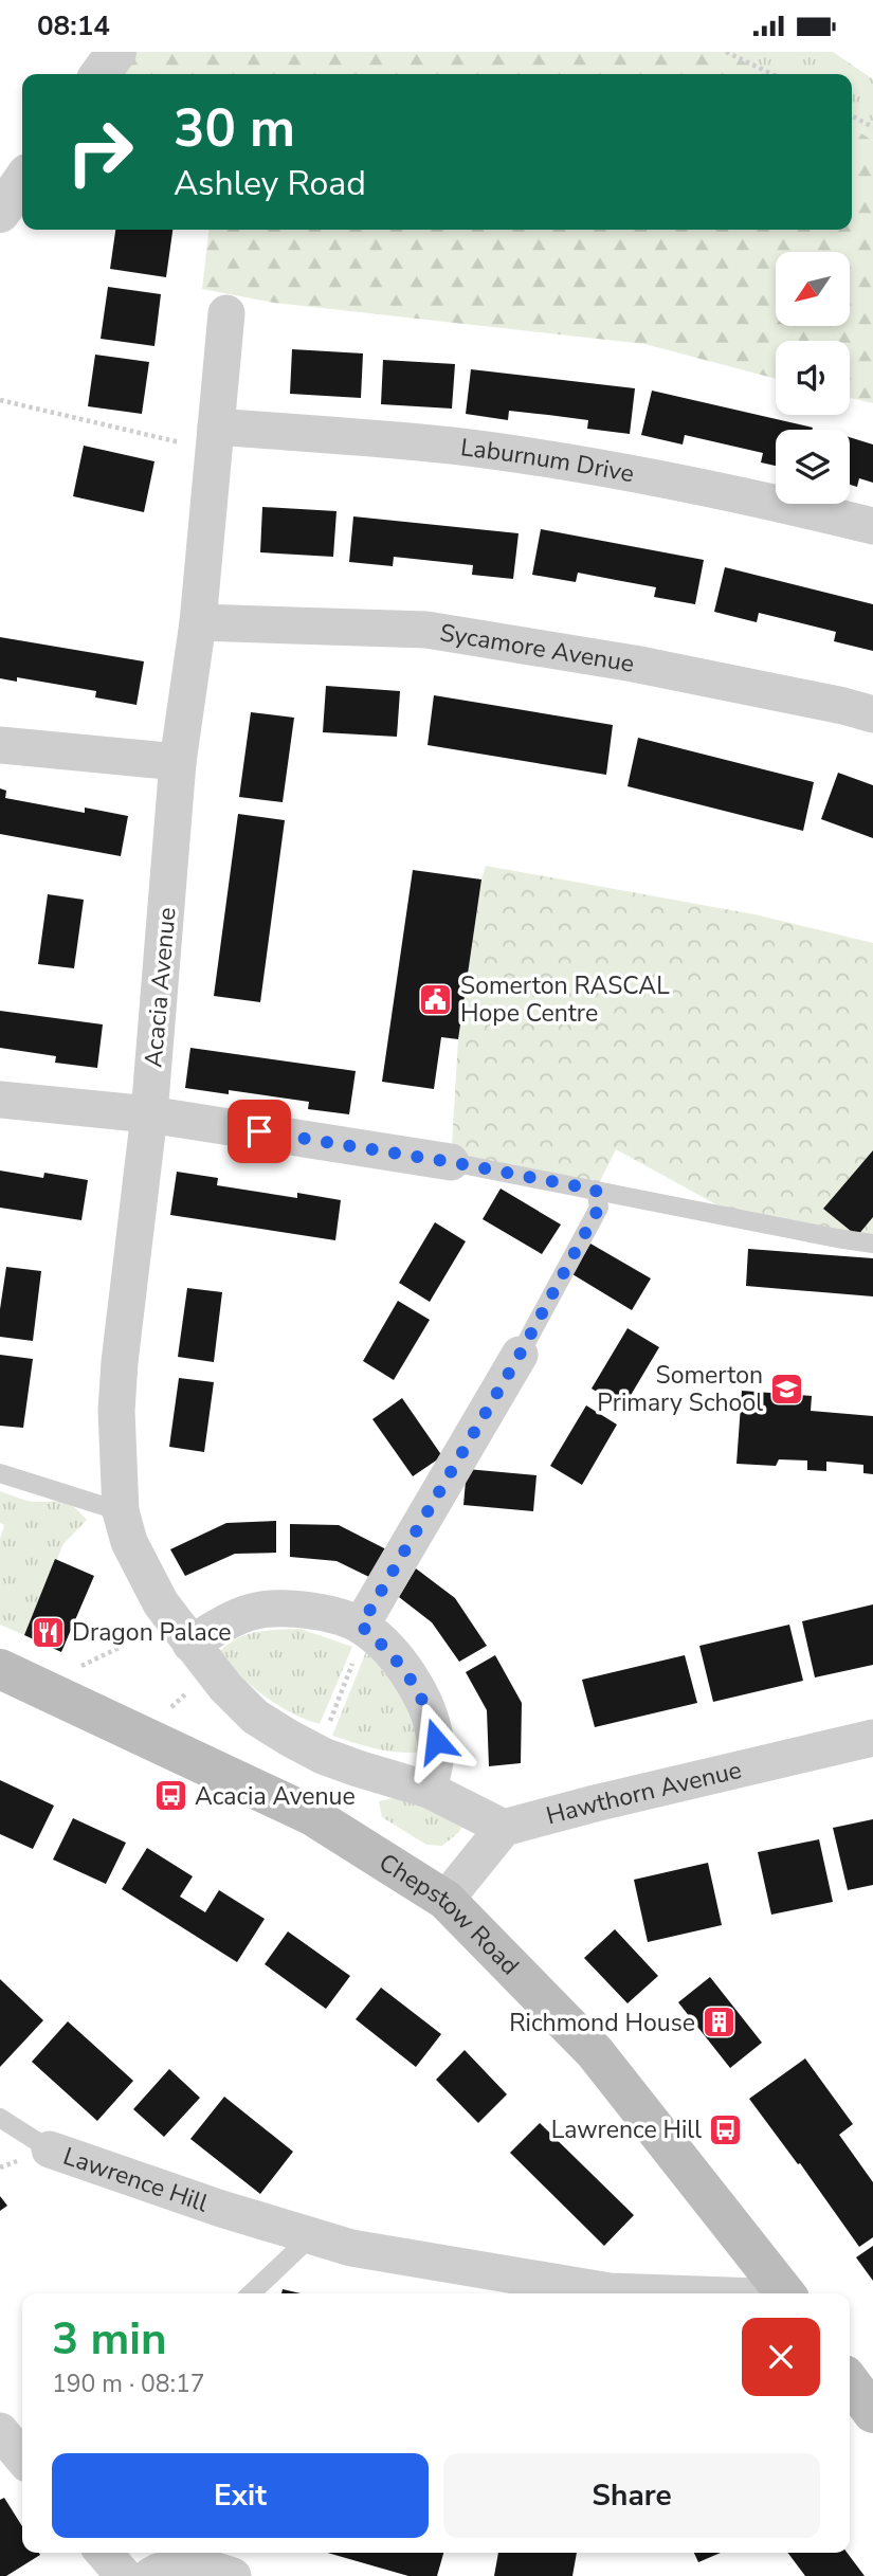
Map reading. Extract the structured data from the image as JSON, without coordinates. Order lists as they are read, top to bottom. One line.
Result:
{"streets":{"main road":["Chepstow Road"],"street":["Laburnum Drive","Sycamore Avenue","Acacia Avenue","Hawthorn Avenue","Lawrence Hill"]},"crossings":[["Laburnum Drive","Acacia Avenue"],["Sycamore Avenue","Acacia Avenue"],["Acacia Avenue","Hawthorn Avenue"]],"places":{"public building":["Somerton RASCAL Hope Centre"],"school or university":["Somerton Primary School"],"restaurant":["Dragon Palace"],"bus stop":["Acacia Avenue","Lawrence Hill"],"building":["Richmond House"]},"north":"bottom left","page":{"status":"08:14","turn":["30 m","Ashley Road"],"heading":["3 min","190 m · 08:17"],"buttons":["Exit","Share"]}}
